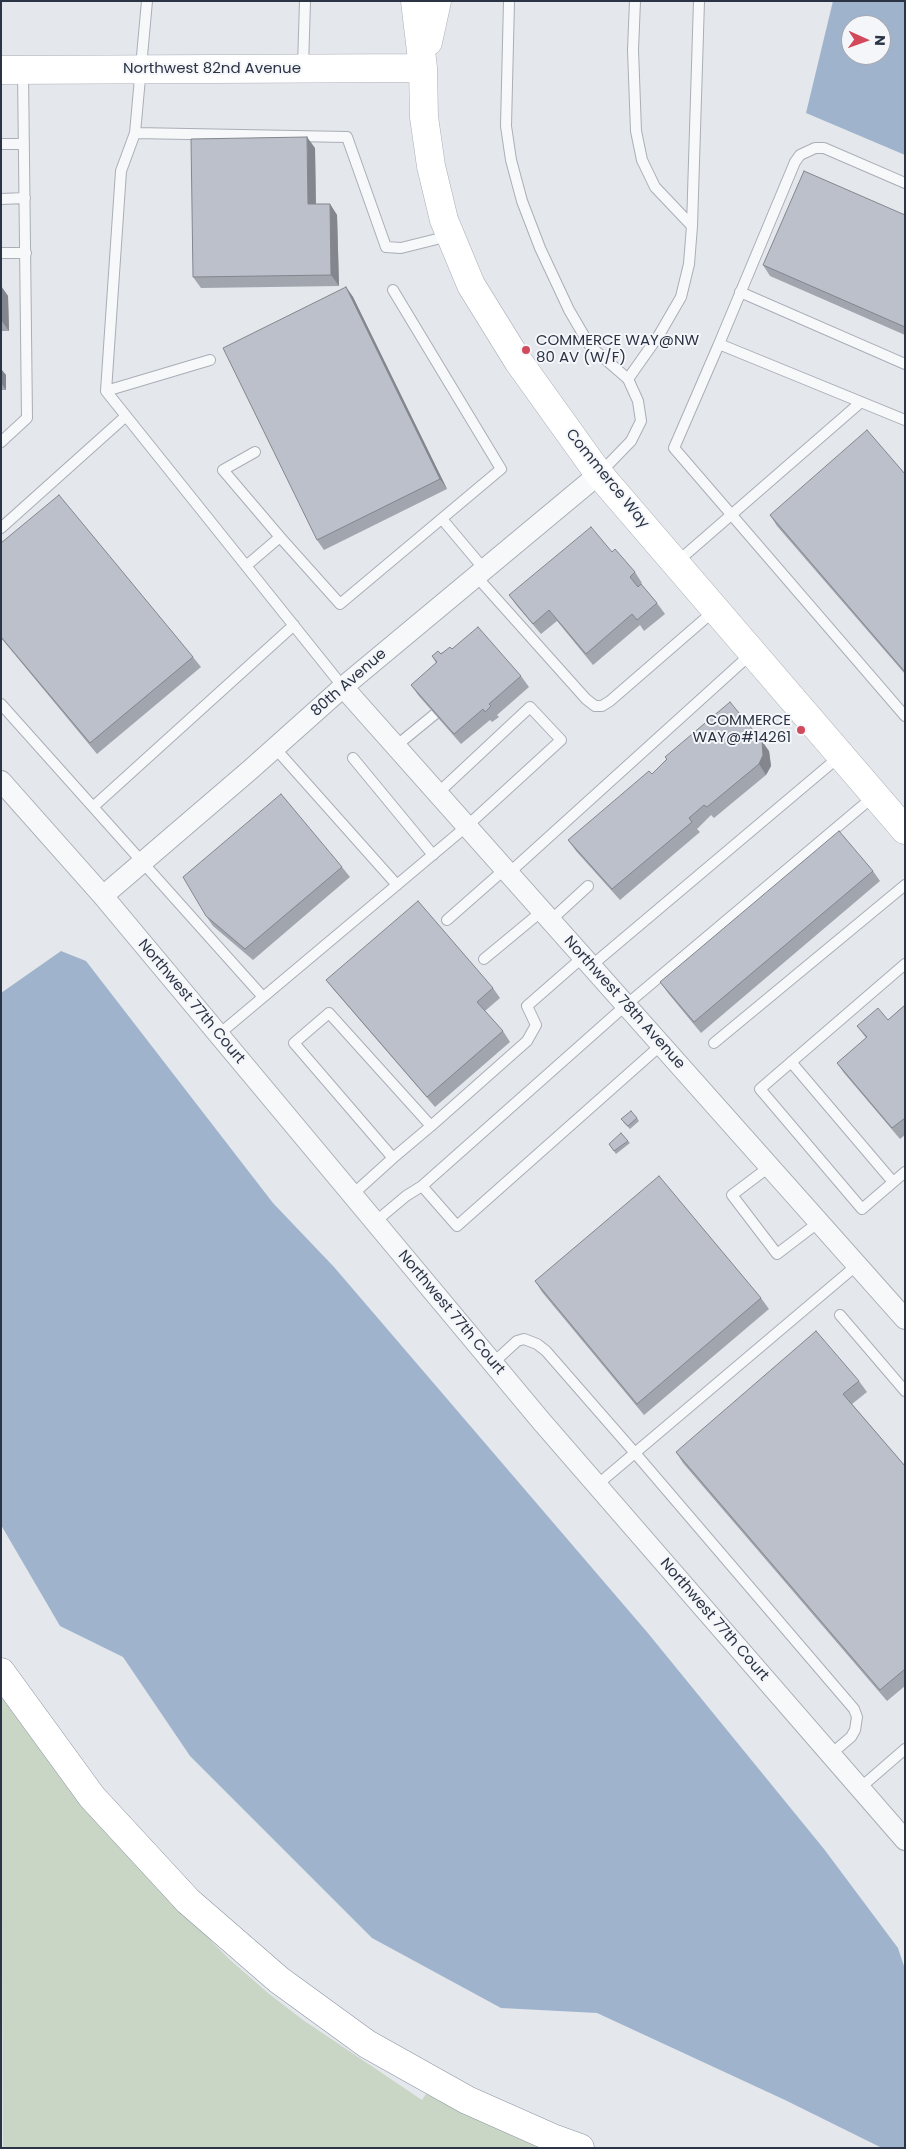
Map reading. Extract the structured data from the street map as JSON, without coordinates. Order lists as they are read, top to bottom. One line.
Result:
{"streets":{"main road":["Northwest 82nd Avenue","Commerce Way"],"street":["80th Avenue","Northwest 77th Court","Northwest 78th Avenue"]},"crossings":[["Northwest 82nd Avenue","Commerce Way"],["Commerce Way","80th Avenue"],["80th Avenue","Northwest 77th Court"],["80th Avenue","Northwest 78th Avenue"]],"places":["COMMERCE WAY@NW 80 AV (W/F)","COMMERCE WAY@#14261"],"north":"right"}
